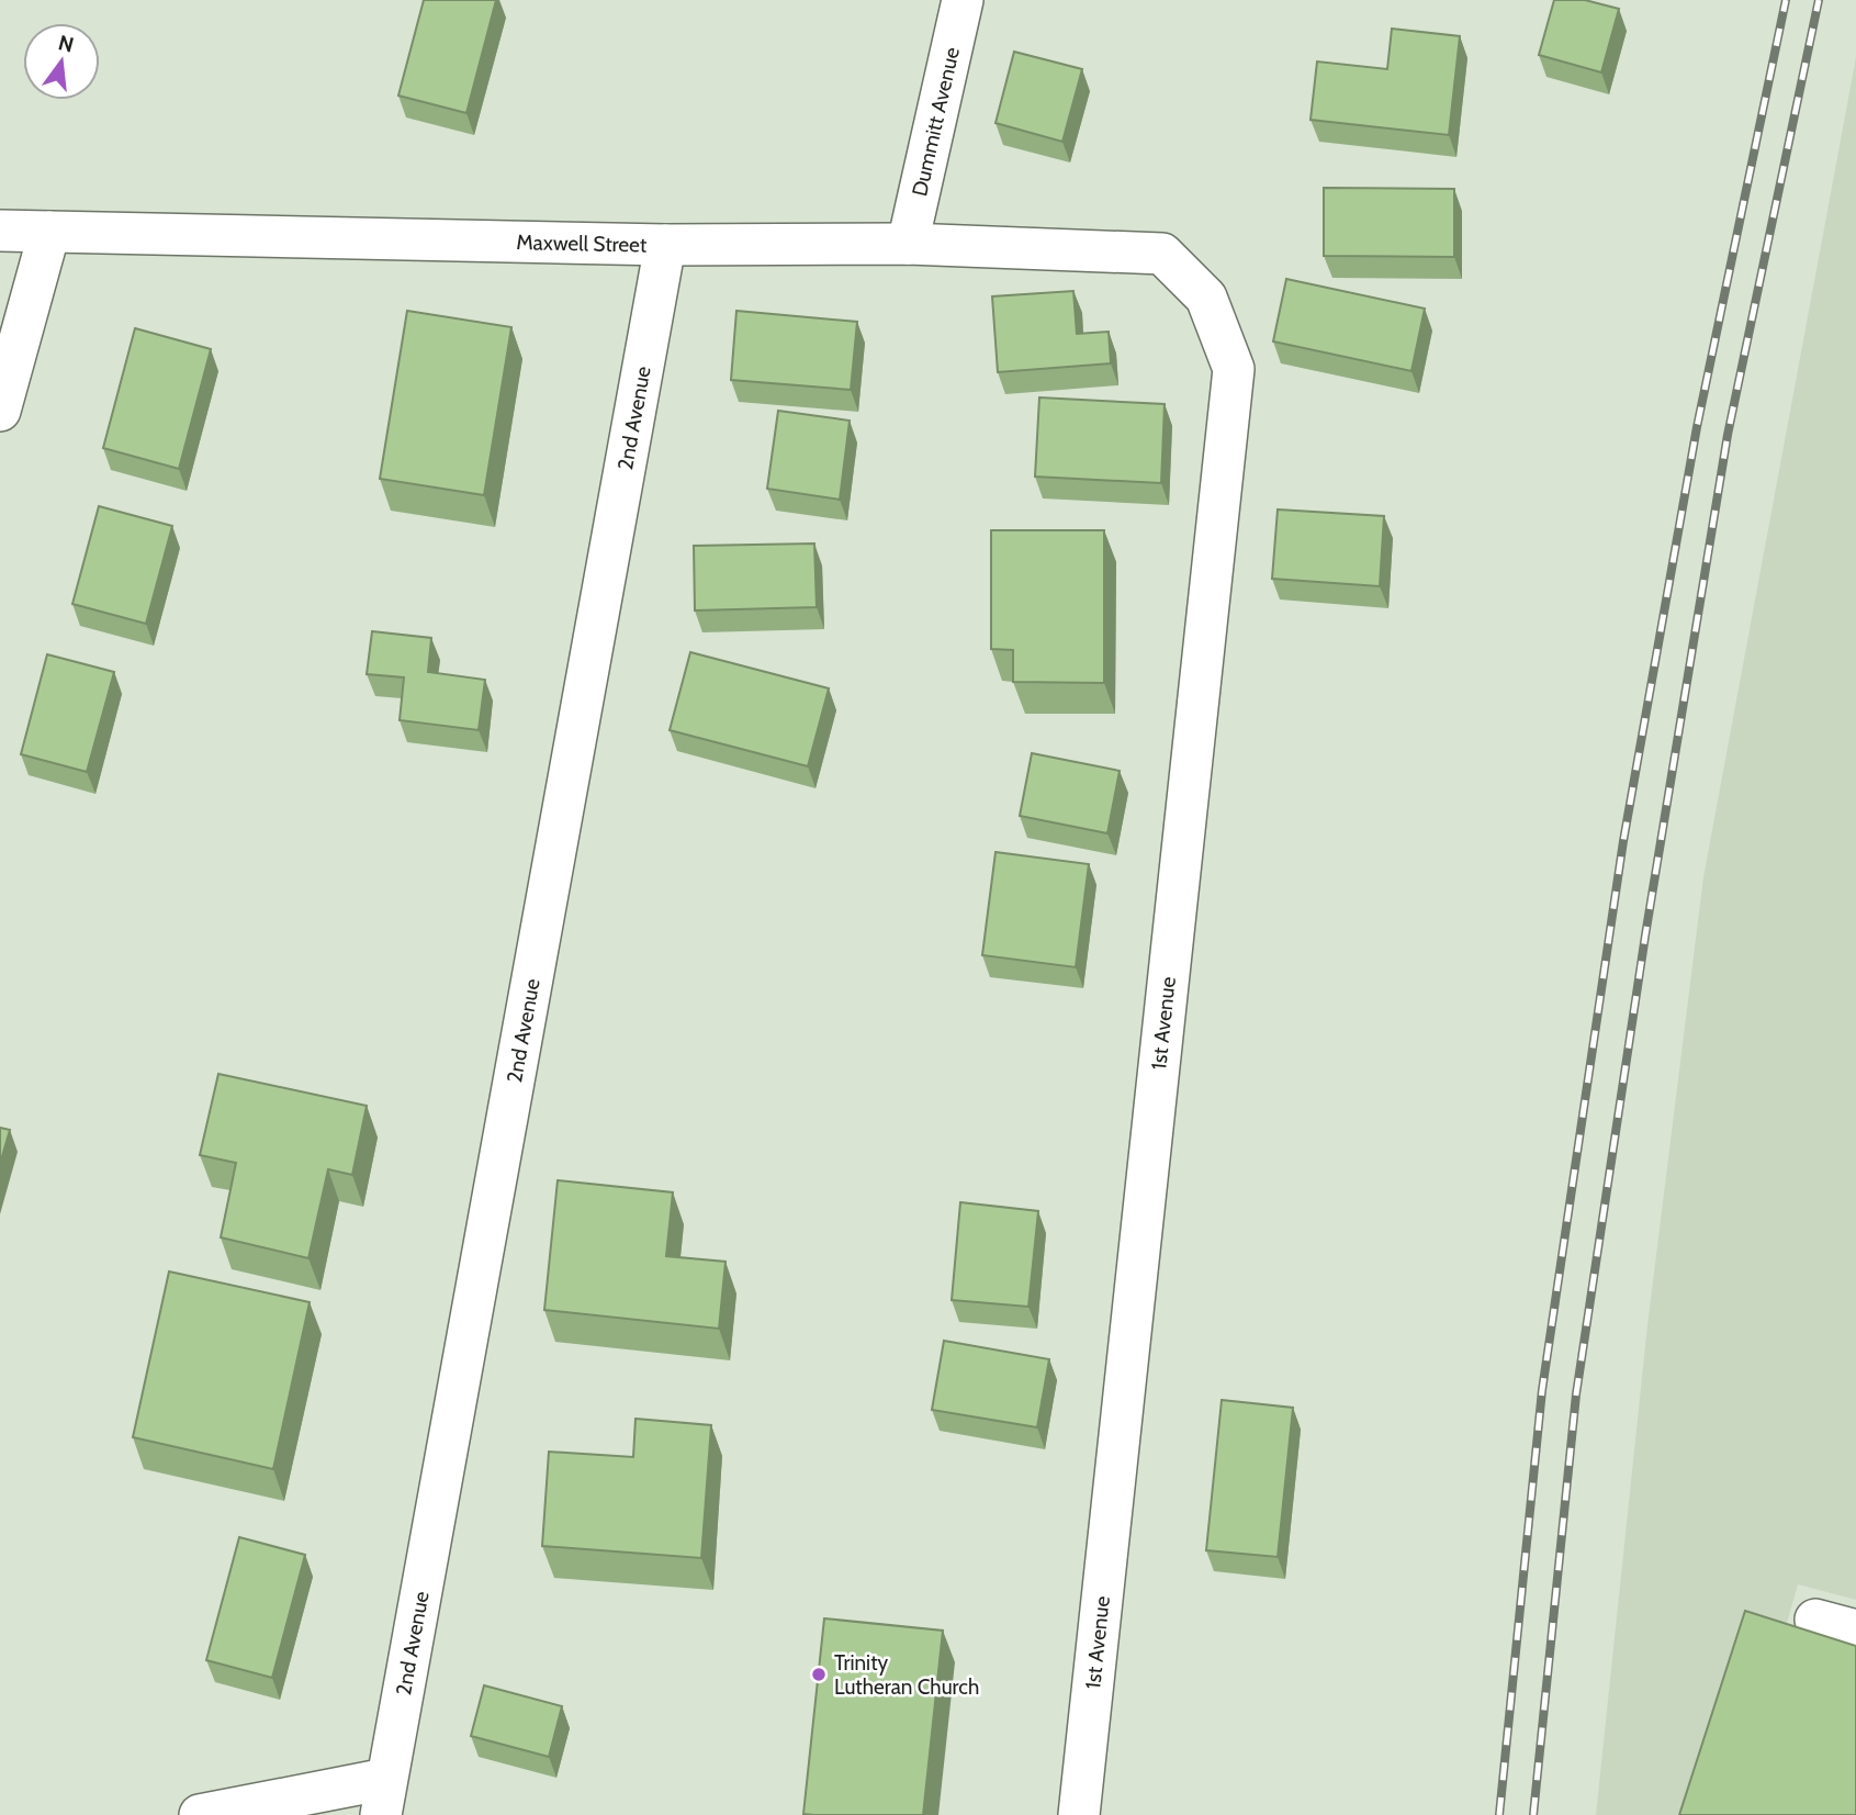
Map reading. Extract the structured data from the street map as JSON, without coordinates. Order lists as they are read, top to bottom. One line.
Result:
{"streets":{"street":["Dummitt Avenue","Maxwell Street","2nd Avenue","1st Avenue"]},"crossings":[["Dummitt Avenue","Maxwell Street"],["Maxwell Street","2nd Avenue"],["Maxwell Street","1st Avenue"]],"places":["Trinity Lutheran Church"],"north":"top"}
